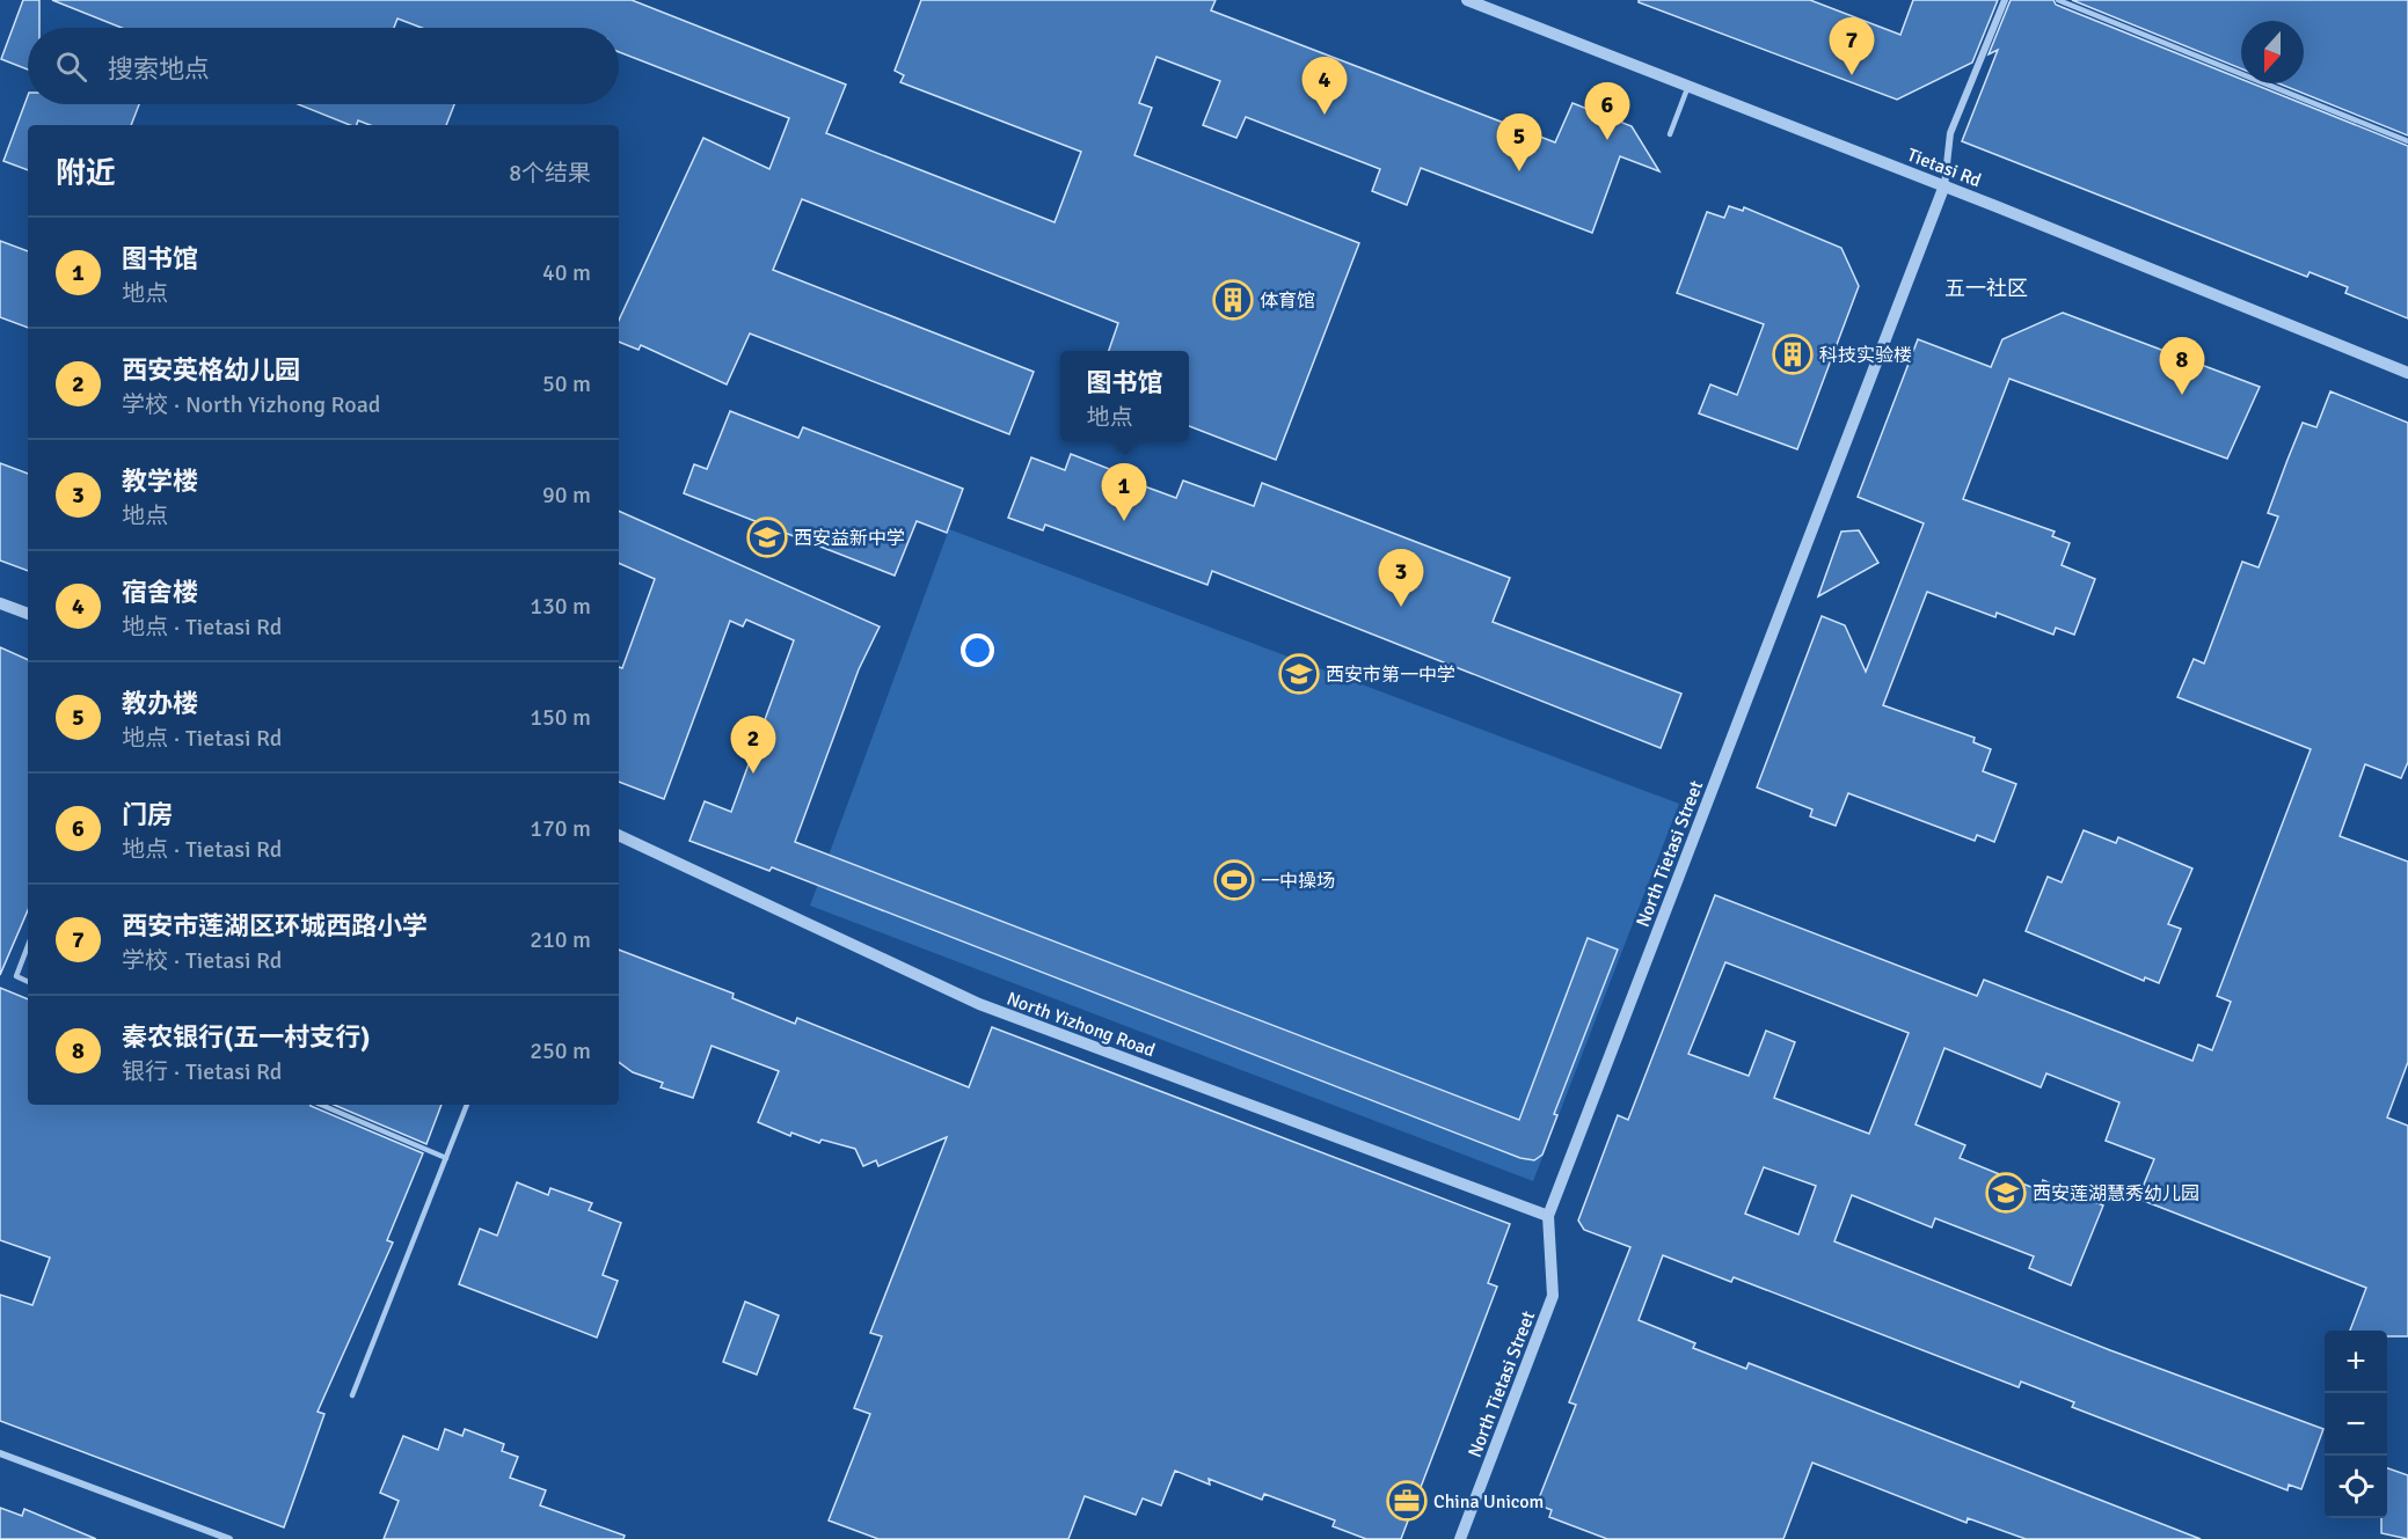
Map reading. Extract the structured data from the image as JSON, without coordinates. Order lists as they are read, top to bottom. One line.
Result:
{"streets":{"street":["Tietasi Rd","North Tietasi Street","North Yizhong Road"]},"crossings":[["Tietasi Rd","North Tietasi Street"],["North Tietasi Street","North Yizhong Road"]],"districts":["五一社区"],"places":{"building":["体育馆","科技实验楼"],"school or university":["西安益新中学","西安市第一中学","西安莲湖慧秀幼儿园"],"sports":["一中操场"],"office":["China Unicom"]},"north":"bottom","page":{"pins":["7","4","6","5","8","1","3","2"],"search":"搜索地点","heading":["附近","8个结果"],"list":[{"mark":"1","name":"图书馆","note":"地点","value":"40 m"},{"mark":"2","name":"西安英格幼儿园","note":"学校 · North Yizhong Road","value":"50 m"},{"mark":"3","name":"教学楼","note":"地点","value":"90 m"},{"mark":"4","name":"宿舍楼","note":"地点 · Tietasi Rd","value":"130 m"},{"mark":"5","name":"教办楼","note":"地点 · Tietasi Rd","value":"150 m"},{"mark":"6","name":"门房","note":"地点 · Tietasi Rd","value":"170 m"},{"mark":"7","name":"西安市莲湖区环城西路小学","note":"学校 · Tietasi Rd","value":"210 m"},{"mark":"8","name":"秦农银行(五一村支行)","note":"银行 · Tietasi Rd","value":"250 m"}],"popup":["图书馆","地点"],"map_buttons":["+","−"]}}
